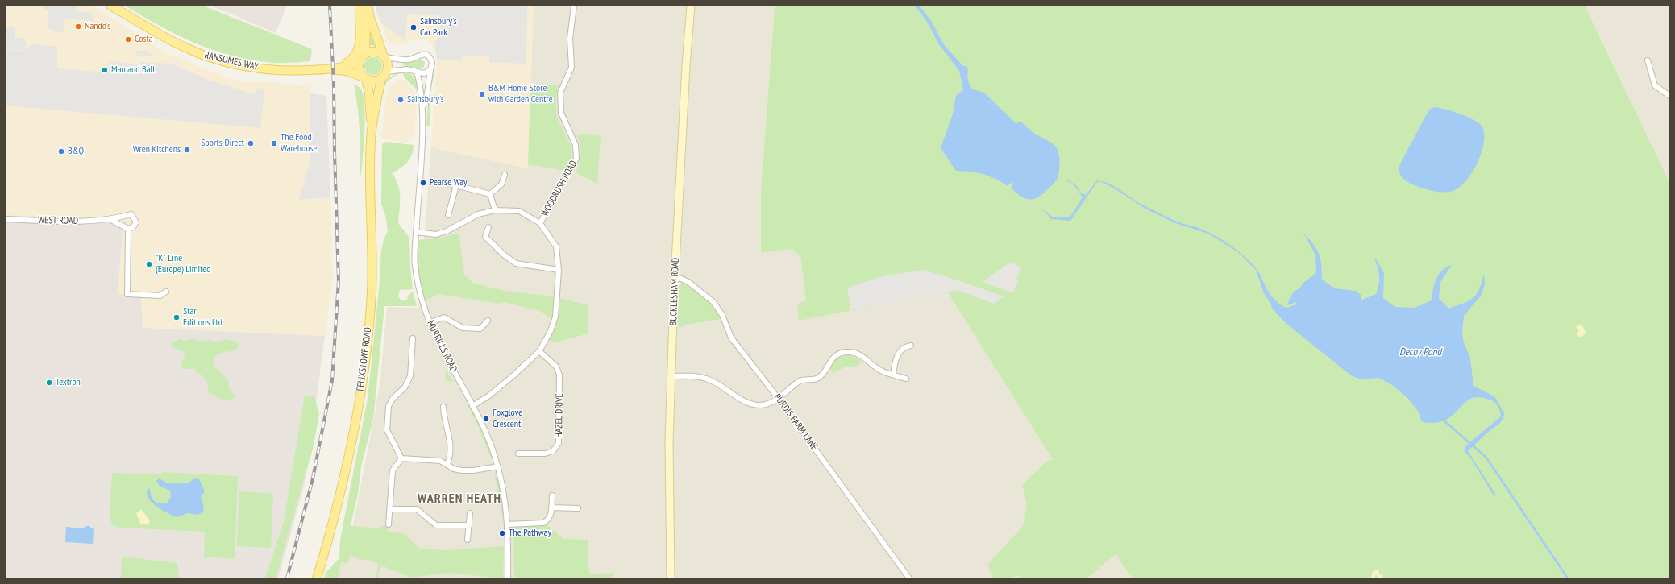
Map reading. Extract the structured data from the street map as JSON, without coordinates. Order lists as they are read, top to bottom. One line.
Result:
{"streets":{"main road":["RANSOMES WAY","FELIXSTOWE ROAD"],"street":["WOODRUSH ROAD","WEST ROAD","BUCKLESHAM ROAD","MURRILLS ROAD","HAZEL DRIVE","PURDIS FARM LANE"]},"crossings":[["RANSOMES WAY","FELIXSTOWE ROAD"],["BUCKLESHAM ROAD","PURDIS FARM LANE"]],"districts":["WARREN HEATH"],"water":["Decoy Pond"],"places":["Nando's","Sainsbury's Car Park","Costa","Man and Ball","B&M Home Store with Garden Centre","Sainsbury's","Sports Direct","The Food Warehouse","Wren Kitchens","B&Q","Pearse Way","\"K\" Line (Europe) Limited","Star Editions Ltd","Textron","Foxglove Crescent","The Pathway"]}
